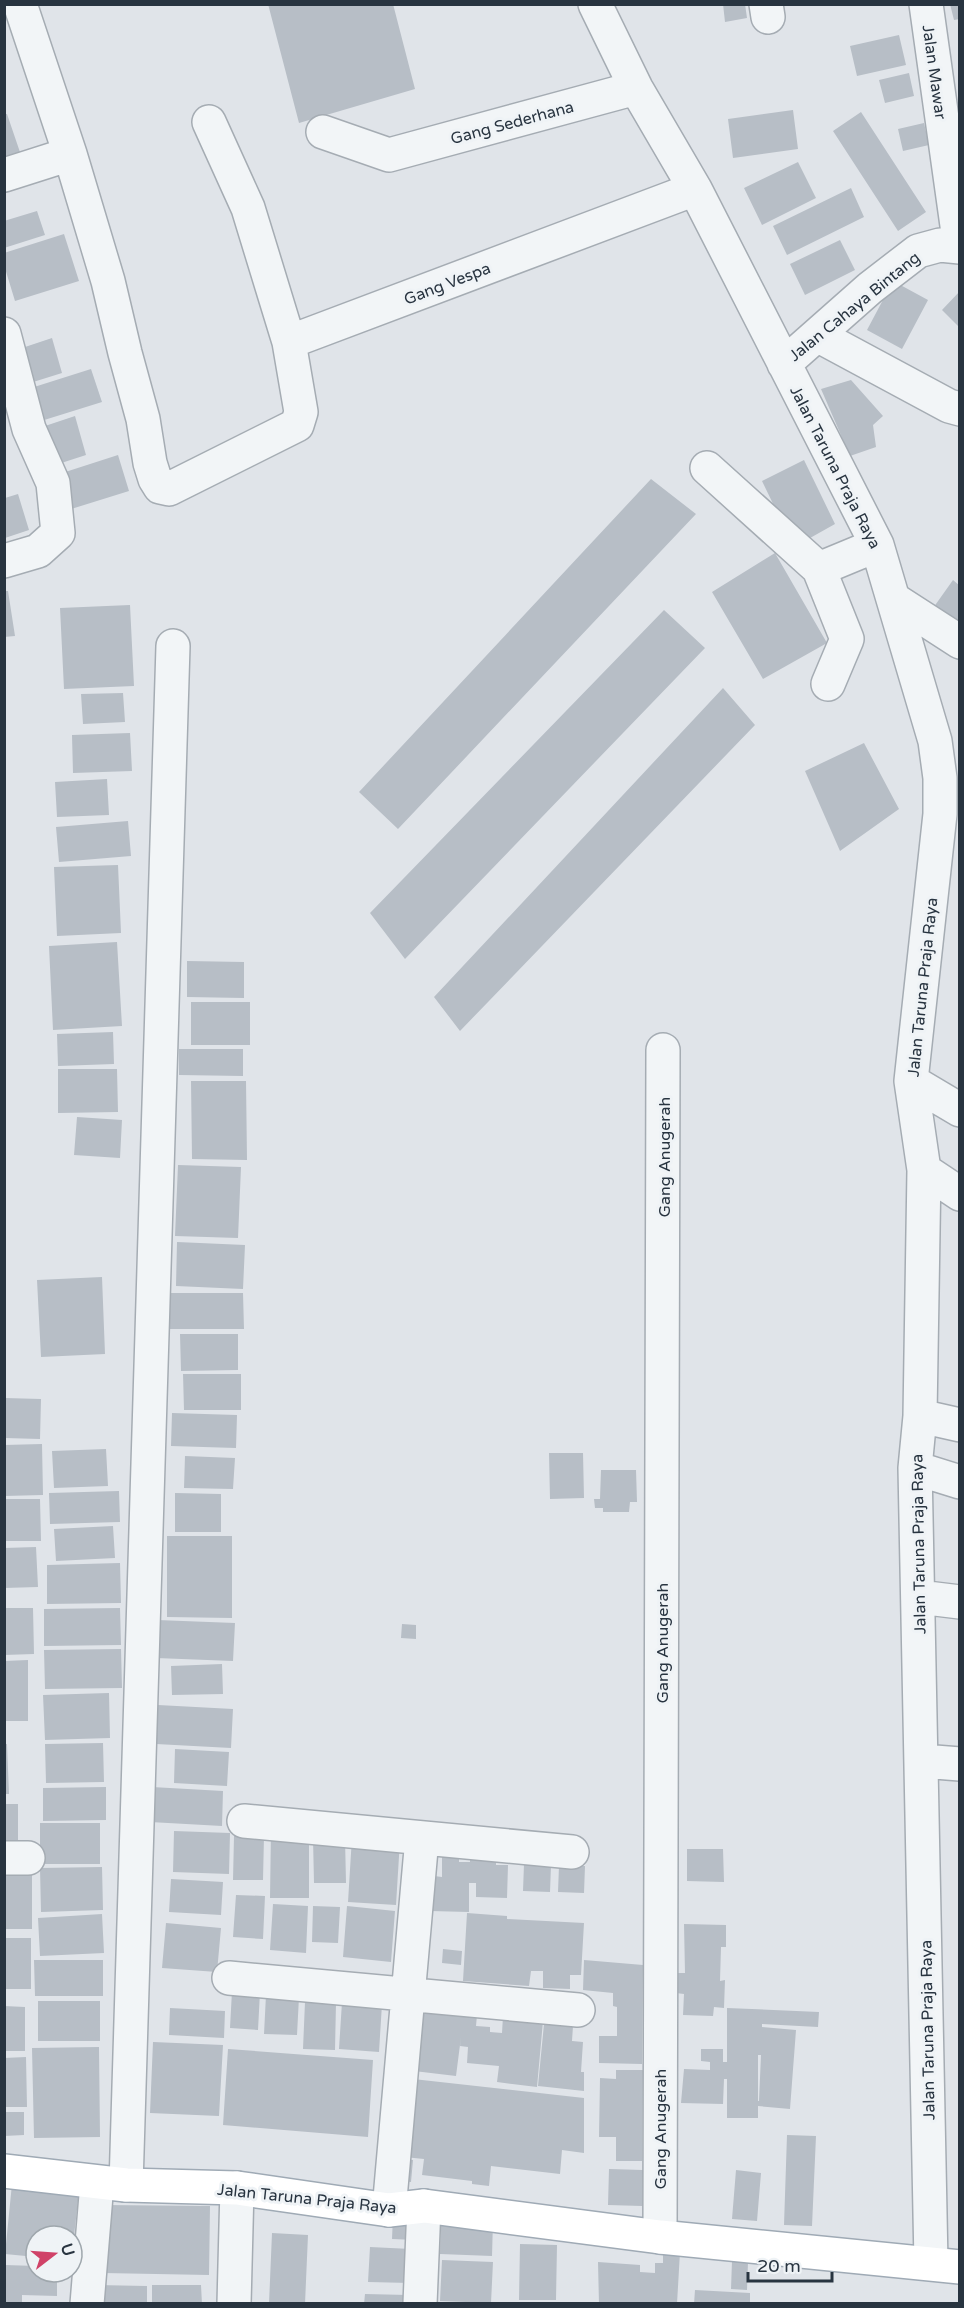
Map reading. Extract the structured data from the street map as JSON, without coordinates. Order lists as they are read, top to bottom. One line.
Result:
{"streets":{"main road":["Jalan Taruna Praja Raya"],"street":["Jalan Mawar","Gang Sederhana","Gang Vespa","Jalan Cahaya Bintang","Gang Anugerah"]},"crossings":[["Jalan Mawar","Jalan Cahaya Bintang"],["Gang Sederhana","Jalan Taruna Praja Raya"],["Gang Vespa","Jalan Taruna Praja Raya"],["Jalan Cahaya Bintang","Jalan Taruna Praja Raya"],["Jalan Taruna Praja Raya","Gang Anugerah"]],"scale_bar":"20 m","north":"right"}
